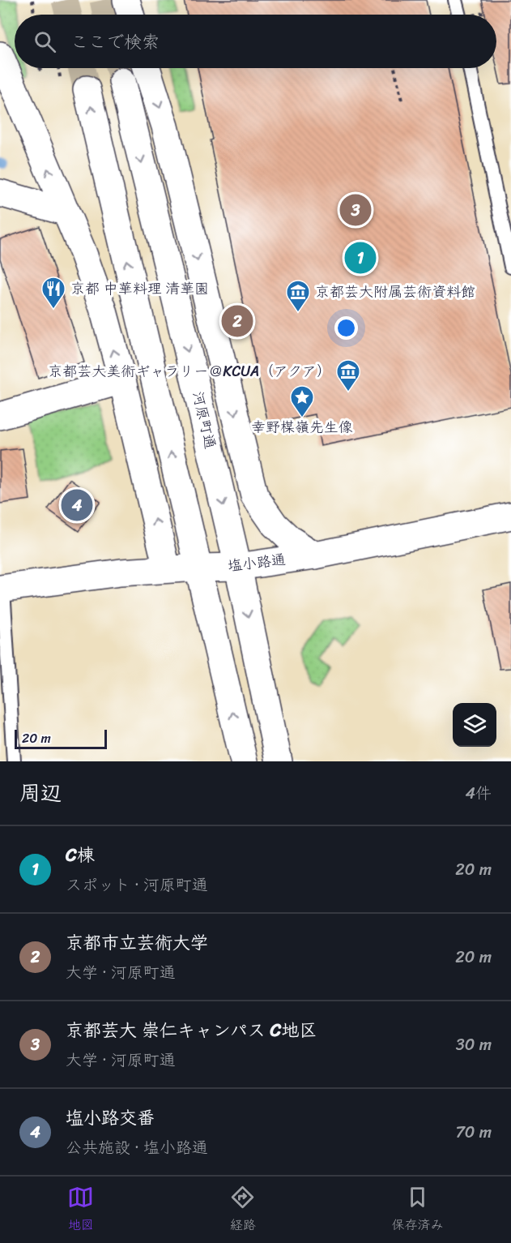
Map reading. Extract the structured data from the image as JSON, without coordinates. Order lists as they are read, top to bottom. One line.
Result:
{"streets":{"main road":["河原町通","塩小路通"]},"crossings":[["河原町通","塩小路通"]],"places":{"restaurant":["京都 中華料理 清華園"],"museum":["京都芸大附属芸術資料館","京都芸大美術ギャラリー＠KCUA（アクア）"],"place":["幸野楳嶺先生像"]},"scale_bar":"20 m","page":{"search":"ここで検索","pins":["3","1","2","4"],"scale":"20 m","heading":["周辺","4件"],"list":[{"mark":"1","name":"C棟","note":"スポット · 河原町通","value":"20 m"},{"mark":"2","name":"京都市立芸術大学","note":"大学 · 河原町通","value":"20 m"},{"mark":"3","name":"京都芸大 崇仁キャンパス C地区","note":"大学 · 河原町通","value":"30 m"},{"mark":"4","name":"塩小路交番","note":"公共施設 · 塩小路通","value":"70 m"}],"nav":["地図","経路","保存済み"]}}
